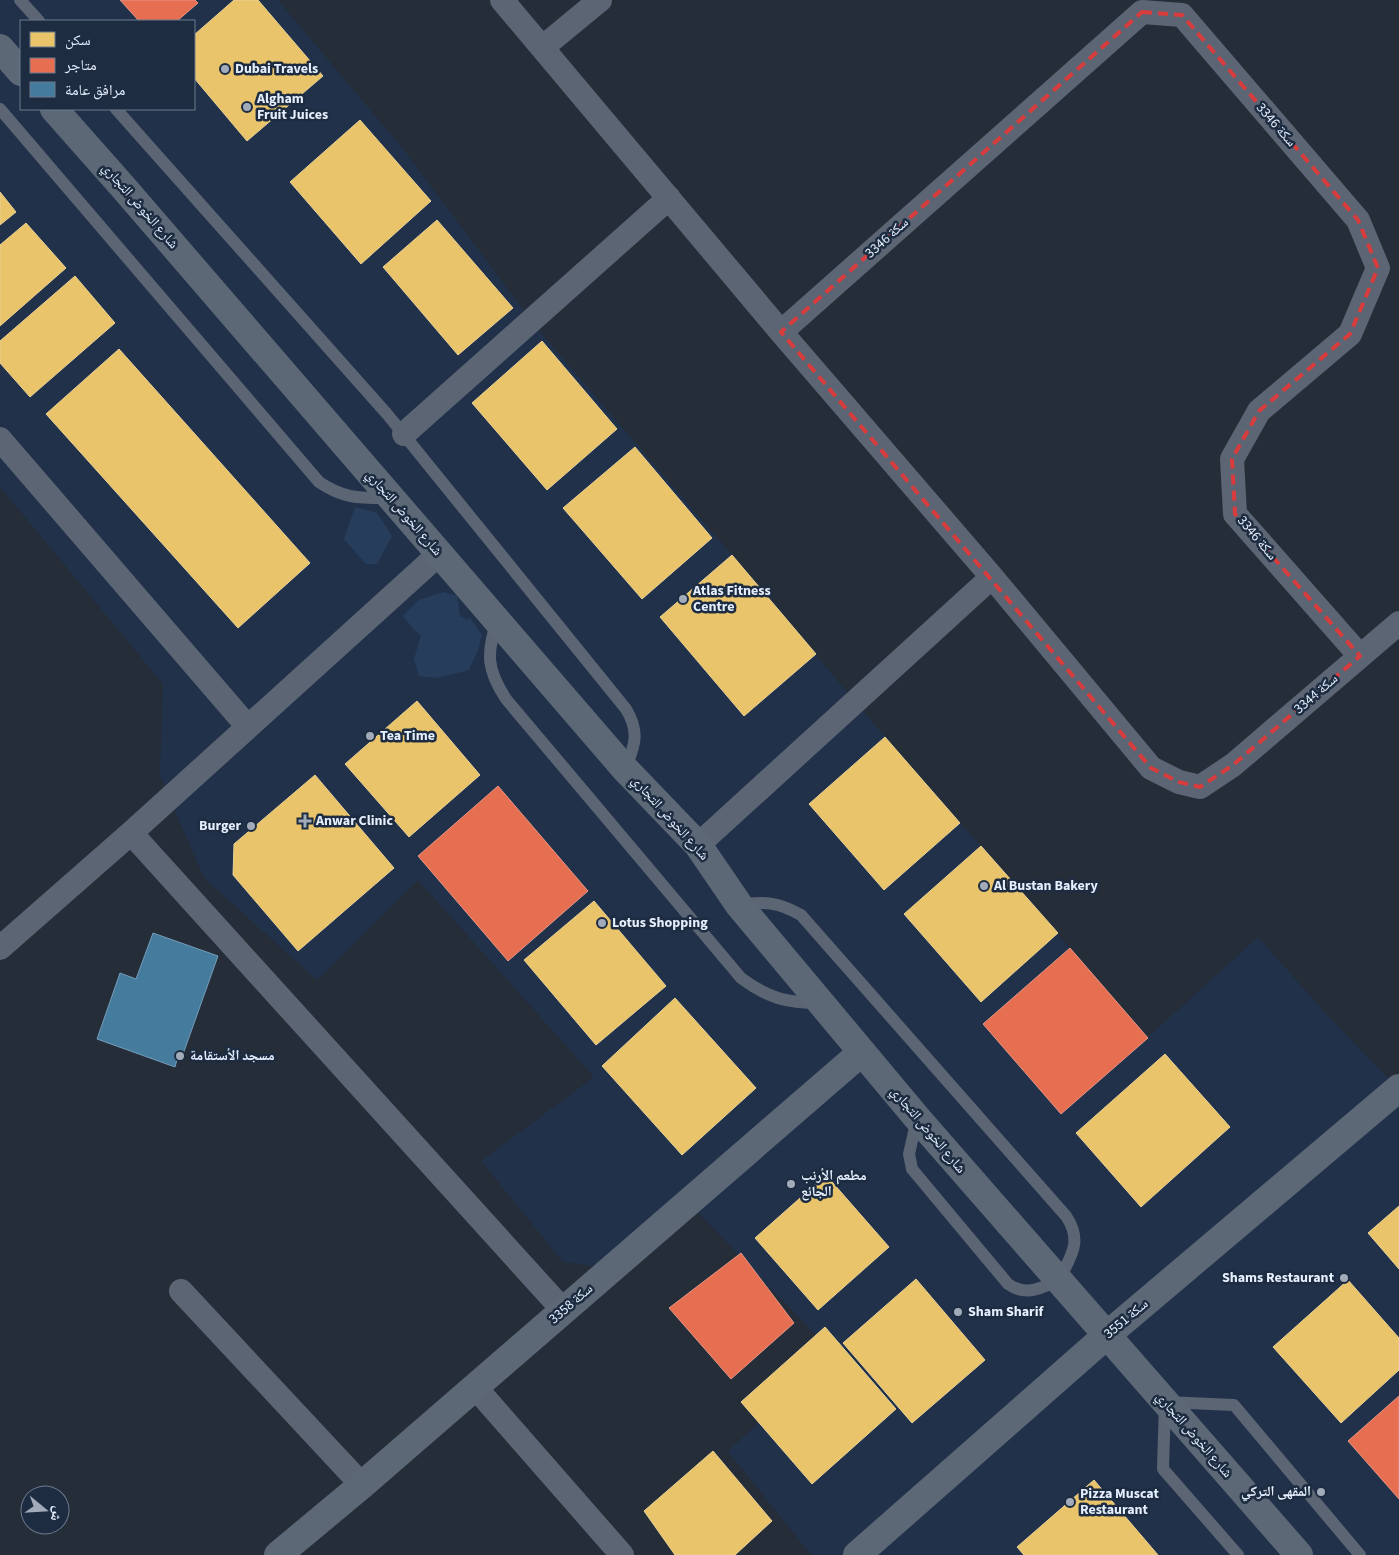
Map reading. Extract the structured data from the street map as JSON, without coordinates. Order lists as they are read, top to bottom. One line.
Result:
{"streets":{"street":["سكة 3346","شارع الخوض التجاري","سكة 3344","سكة 3358","سكة 3551"]},"crossings":[["سكة 3346","سكة 3344"],["شارع الخوض التجاري","سكة 3358"],["شارع الخوض التجاري","سكة 3551"]],"places":{"other":["Dubai Travels","Algham Fruit Juices","Atlas Fitness Centre","Tea Time","Burger","Al Bustan Bakery","Lotus Shopping","مسجد الأستقامة","مطعم الأرنب الجائع","Shams Restaurant","Sham Sharif","المقهى التركي","Pizza Muscat Restaurant"],"health":["Anwar Clinic"]},"legend":["سكن","متاجر","مرافق عامة"],"north":"right"}
